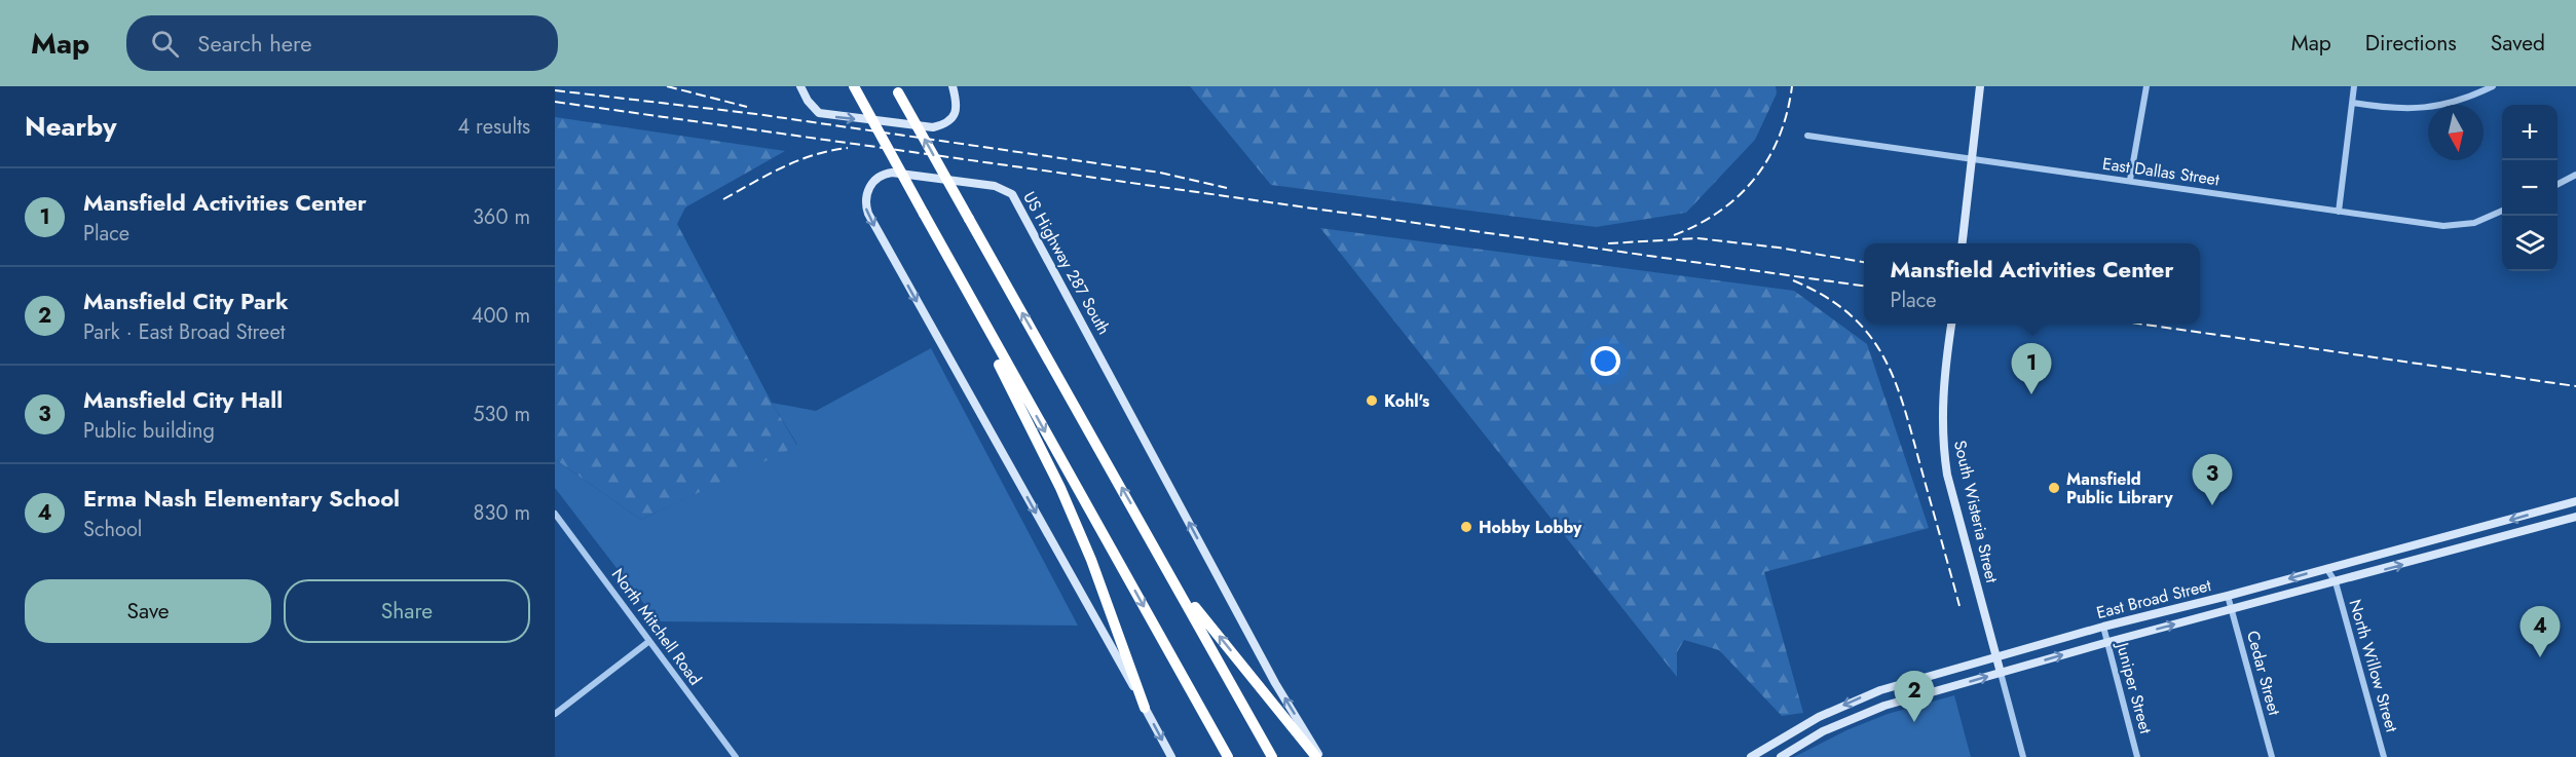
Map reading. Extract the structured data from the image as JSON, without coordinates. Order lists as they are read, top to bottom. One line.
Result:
{"streets":{"street":["East Dallas Street","US Highway 287 South","South Wisteria Street","East Broad Street","North Mitchell Road","North Willow Street","Cedar Street","Juniper Street"]},"crossings":[["South Wisteria Street","East Broad Street"],["East Broad Street","North Willow Street"],["East Broad Street","Cedar Street"],["East Broad Street","Juniper Street"]],"places":["Kohl's","Mansfield Public Library","Hobby Lobby"],"north":"bottom","page":{"header":"Map","search":"Search here","nav":["Map","Directions","Saved"],"heading":["Nearby","4 results"],"map_buttons":["+","−"],"list":[{"mark":"1","name":"Mansfield Activities Center","note":"Place","value":"360 m"},{"mark":"2","name":"Mansfield City Park","note":"Park · East Broad Street","value":"400 m"},{"mark":"3","name":"Mansfield City Hall","note":"Public building","value":"530 m"},{"mark":"4","name":"Erma Nash Elementary School","note":"School","value":"830 m"}],"popup":["Mansfield Activities Center","Place"],"pins":["1","3","4","2"],"buttons":["Save","Share"]}}
